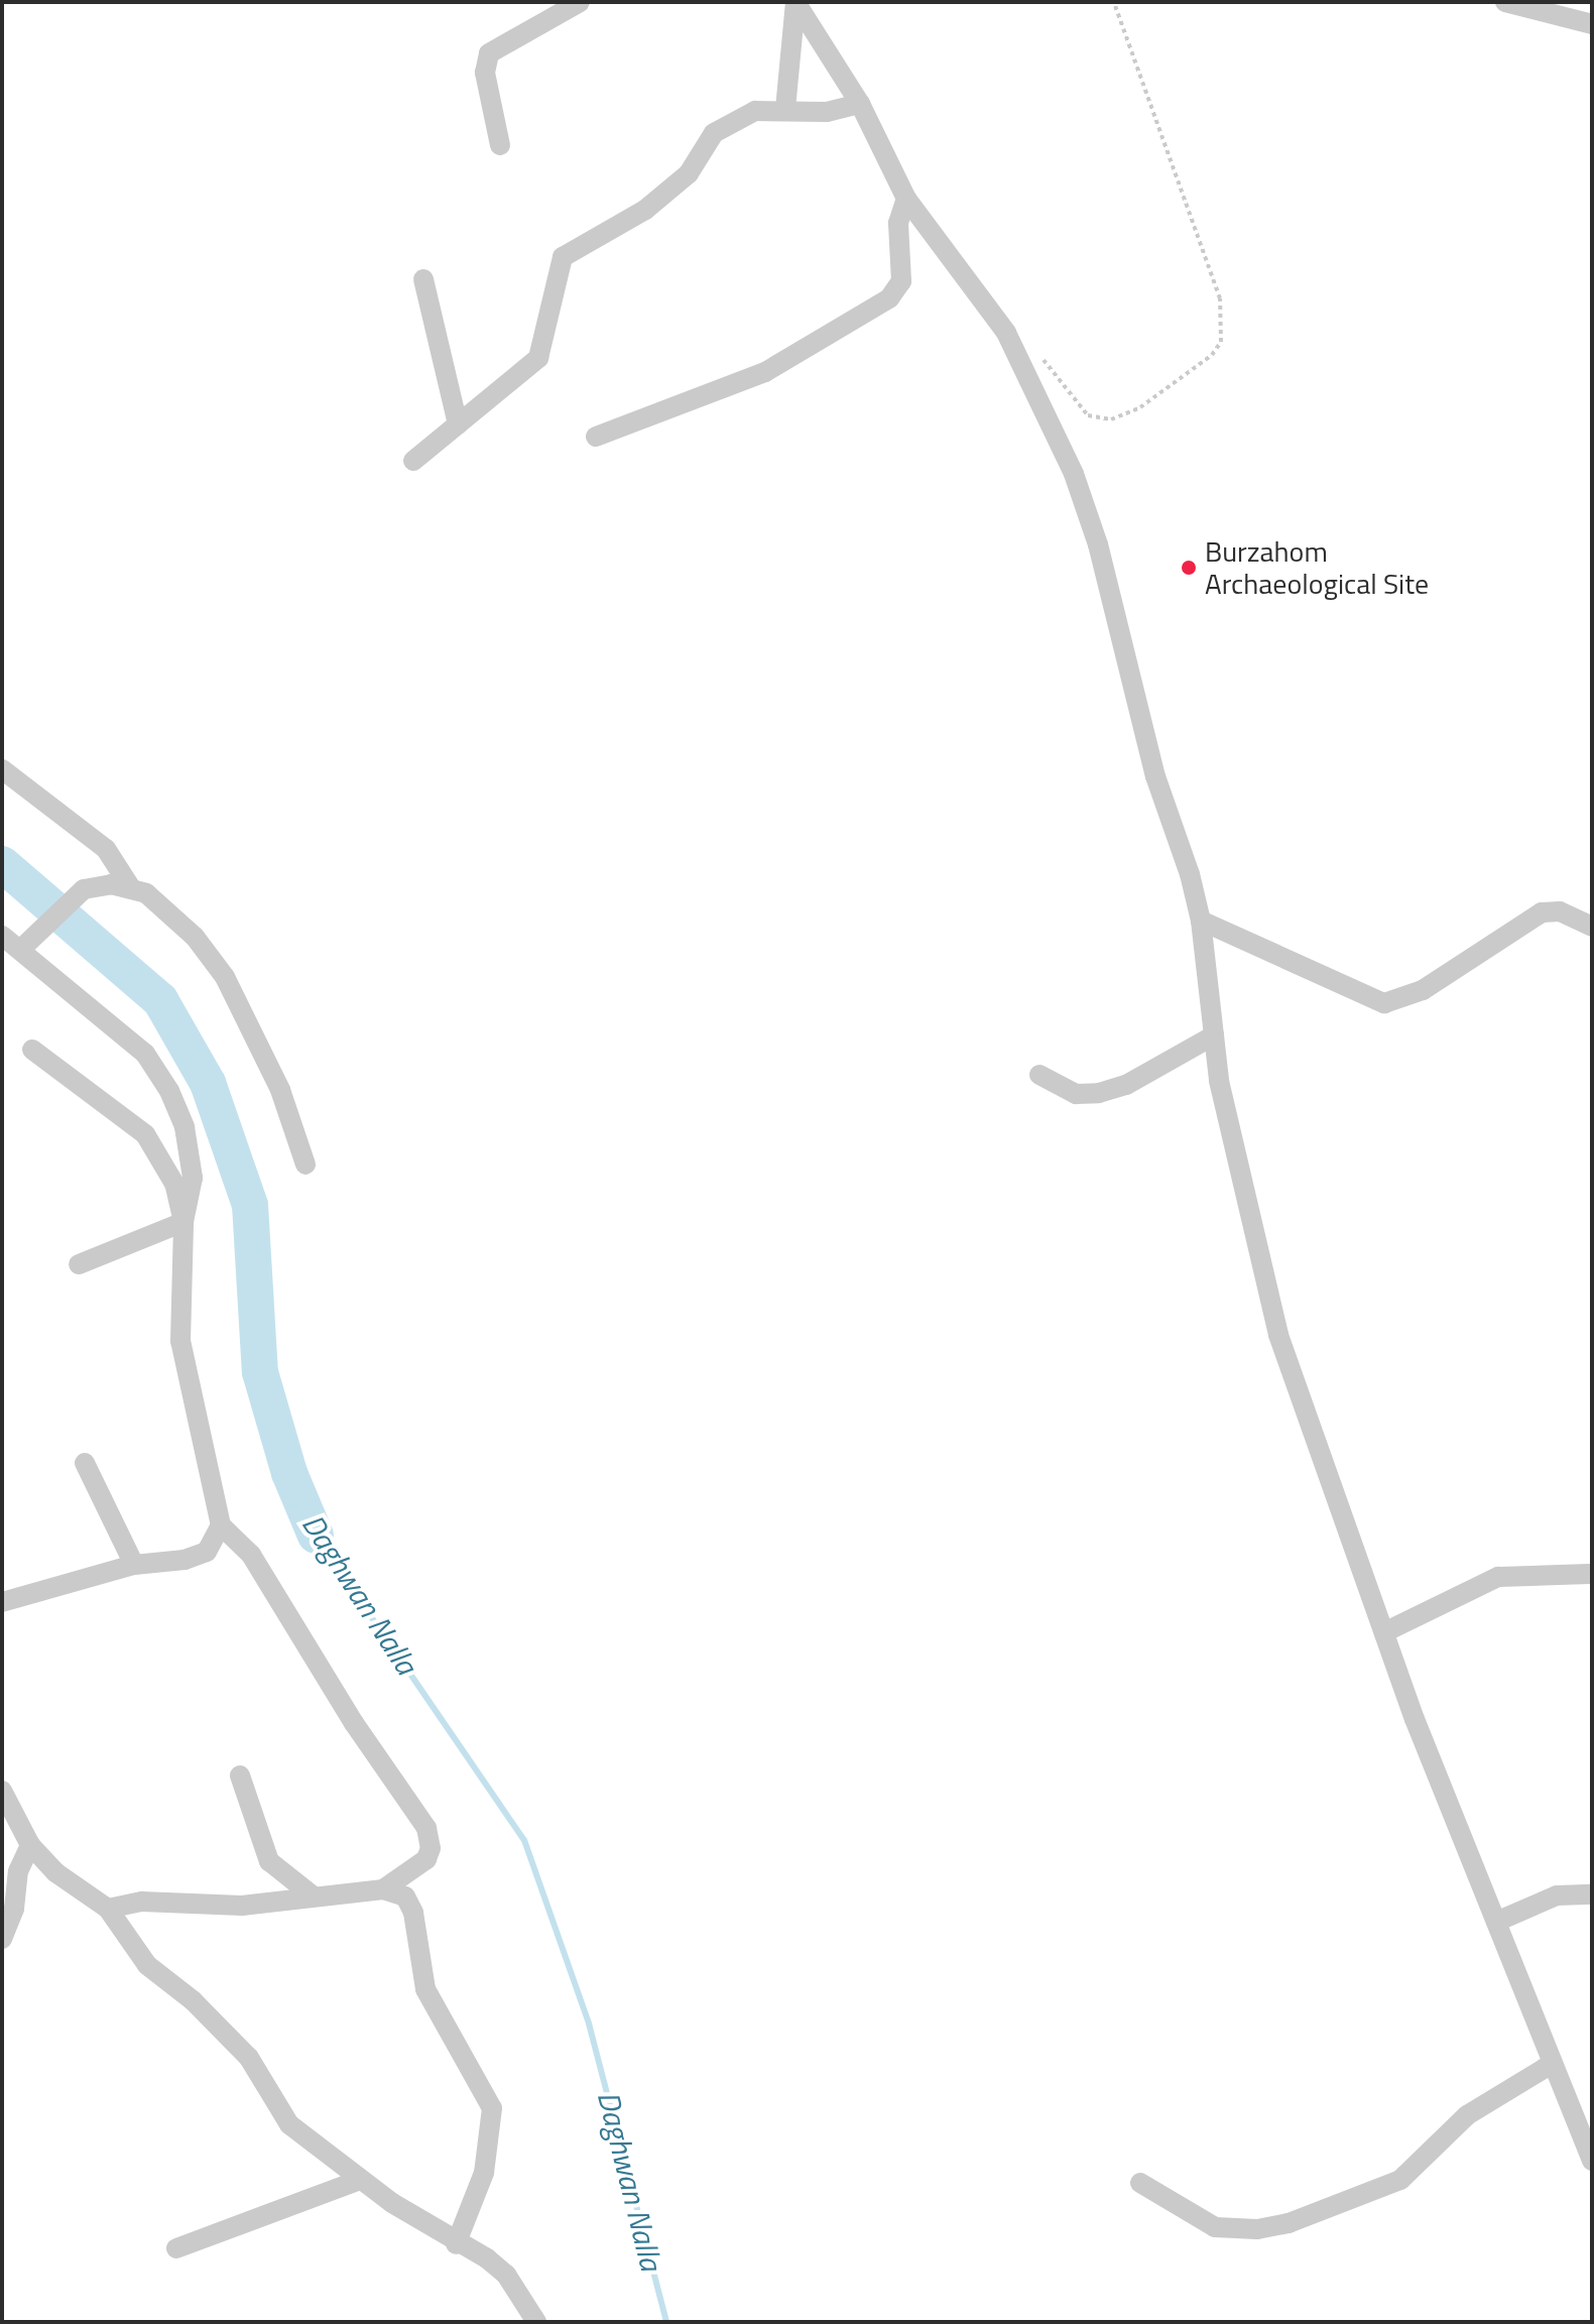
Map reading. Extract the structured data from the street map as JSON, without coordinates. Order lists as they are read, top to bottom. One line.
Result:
{"water":["Daghwan Nalla"],"places":["Burzahom Archaeological Site"]}
